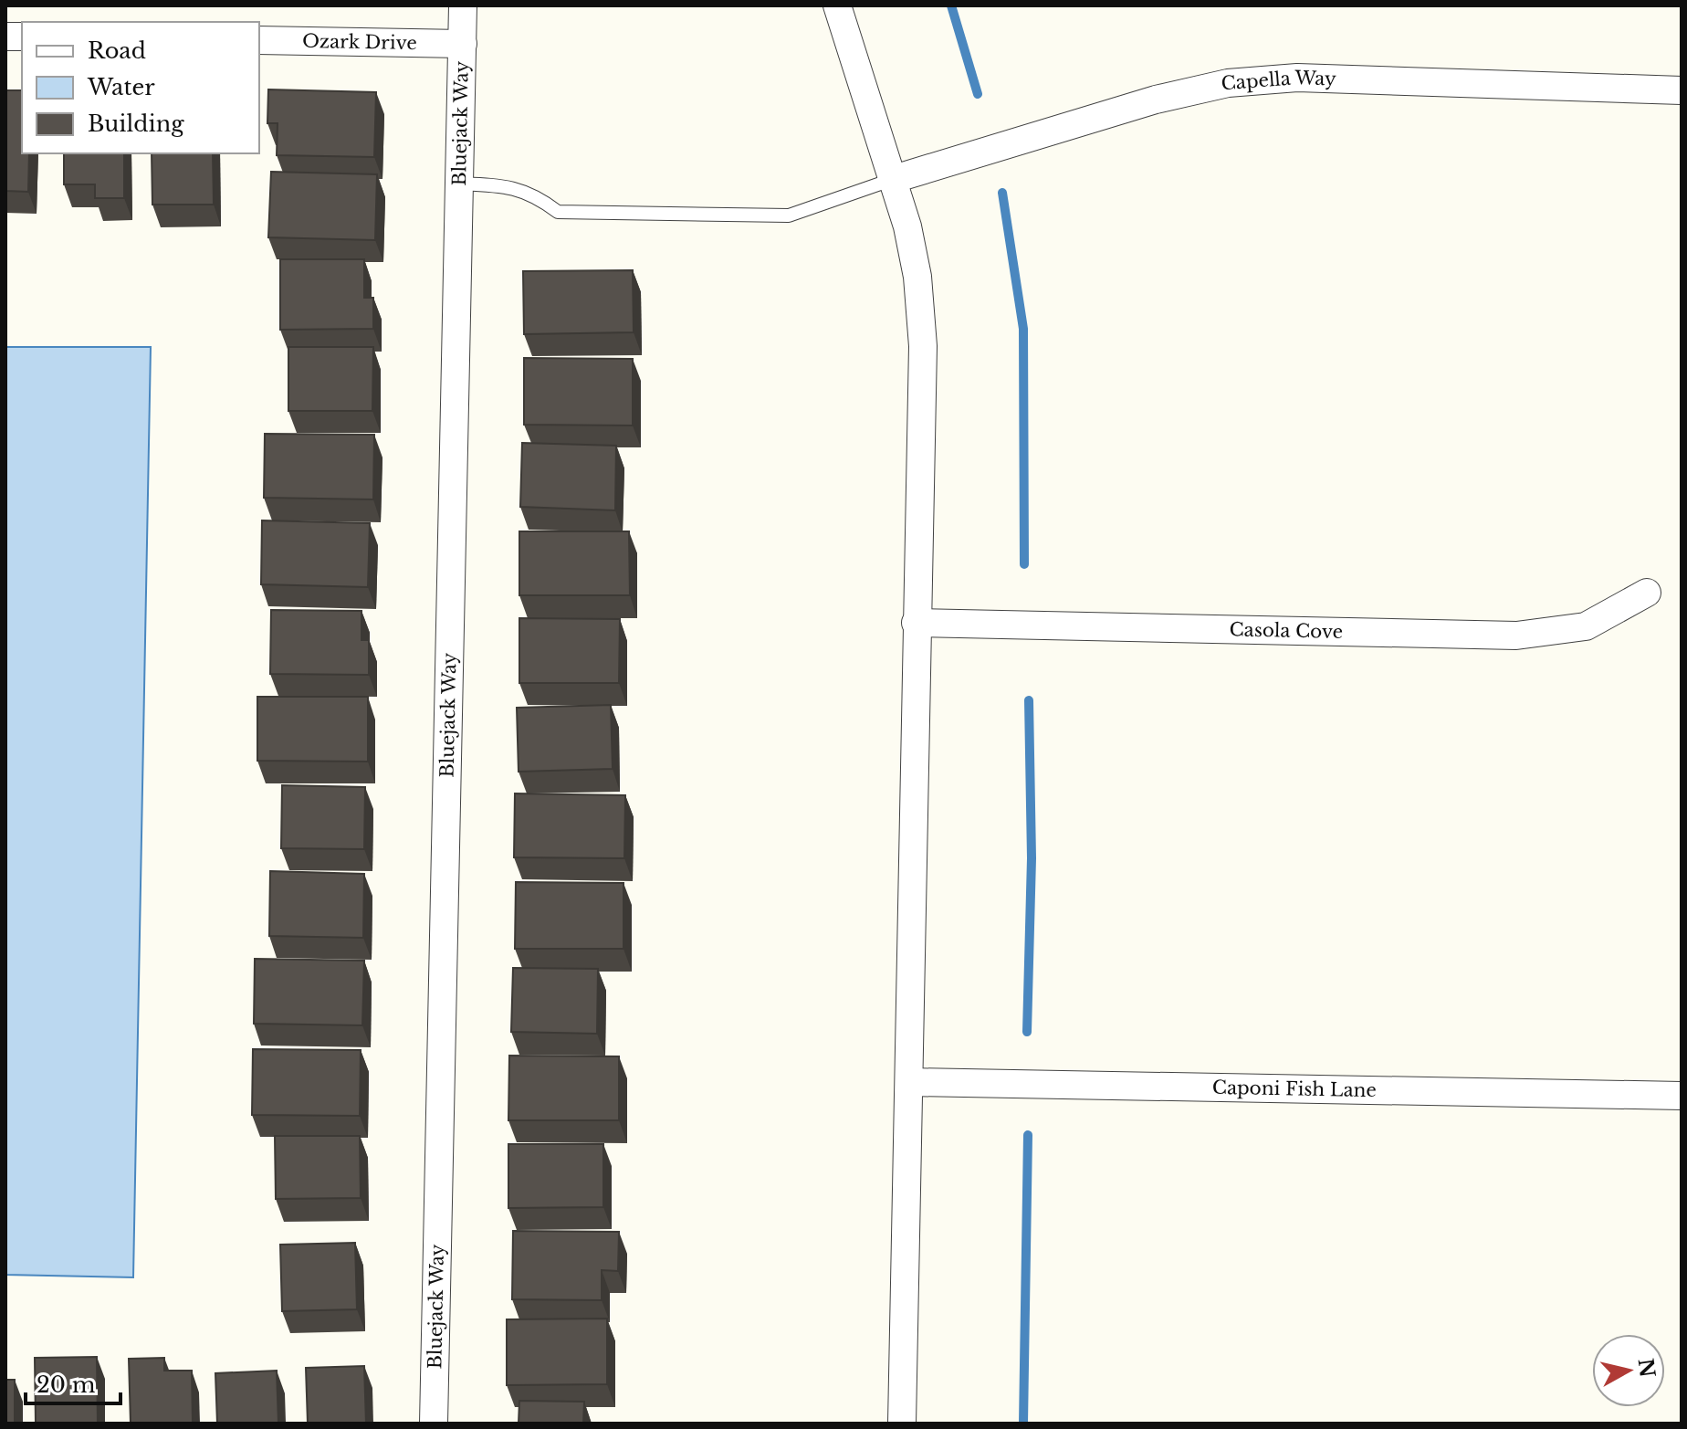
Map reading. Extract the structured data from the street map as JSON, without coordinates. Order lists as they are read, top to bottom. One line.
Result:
{"streets":{"street":["Ozark Drive","Capella Way","Bluejack Way","Casola Cove","Caponi Fish Lane"]},"crossings":[["Ozark Drive","Bluejack Way"]],"legend":["Road","Water","Building"],"scale_bar":"20 m","north":"right"}
